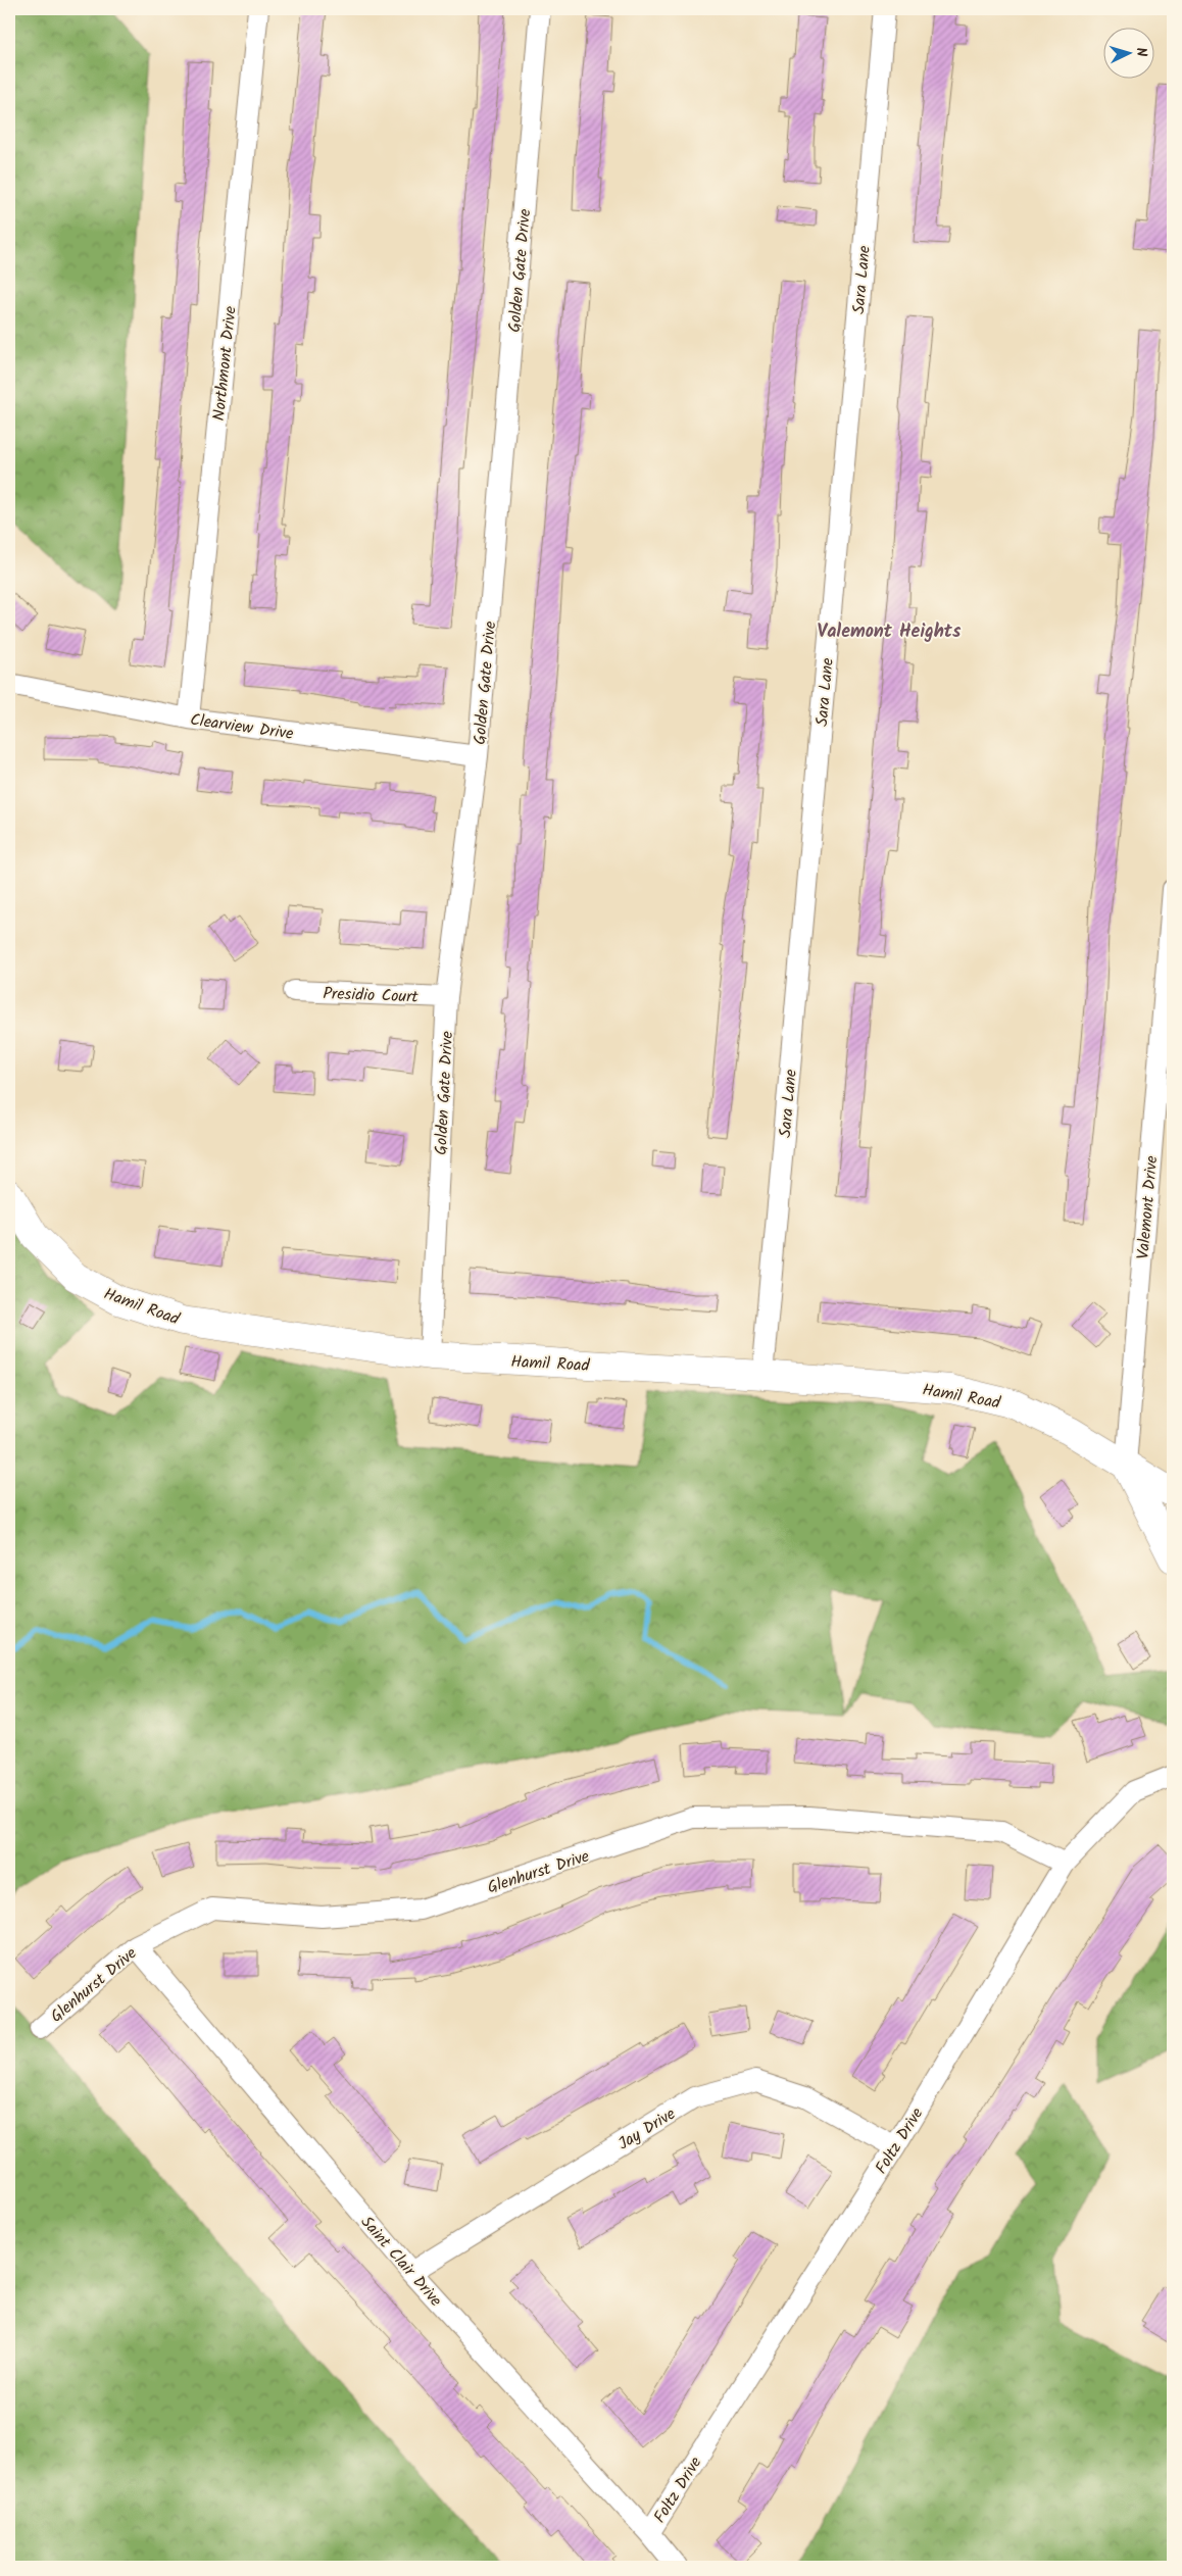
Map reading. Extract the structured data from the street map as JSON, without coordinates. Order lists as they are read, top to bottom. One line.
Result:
{"streets":{"street":["Golden Gate Drive","Sara Lane","Northmont Drive","Clearview Drive","Presidio Court","Valemont Drive","Hamil Road","Glenhurst Drive","Jay Drive","Foltz Drive","Saint Clair Drive"]},"crossings":[["Golden Gate Drive","Clearview Drive"],["Golden Gate Drive","Presidio Court"],["Golden Gate Drive","Hamil Road"],["Sara Lane","Hamil Road"],["Northmont Drive","Clearview Drive"],["Valemont Drive","Hamil Road"],["Glenhurst Drive","Foltz Drive"],["Glenhurst Drive","Saint Clair Drive"],["Jay Drive","Foltz Drive"],["Jay Drive","Saint Clair Drive"],["Foltz Drive","Saint Clair Drive"]],"districts":["Valemont Heights"],"north":"right"}
